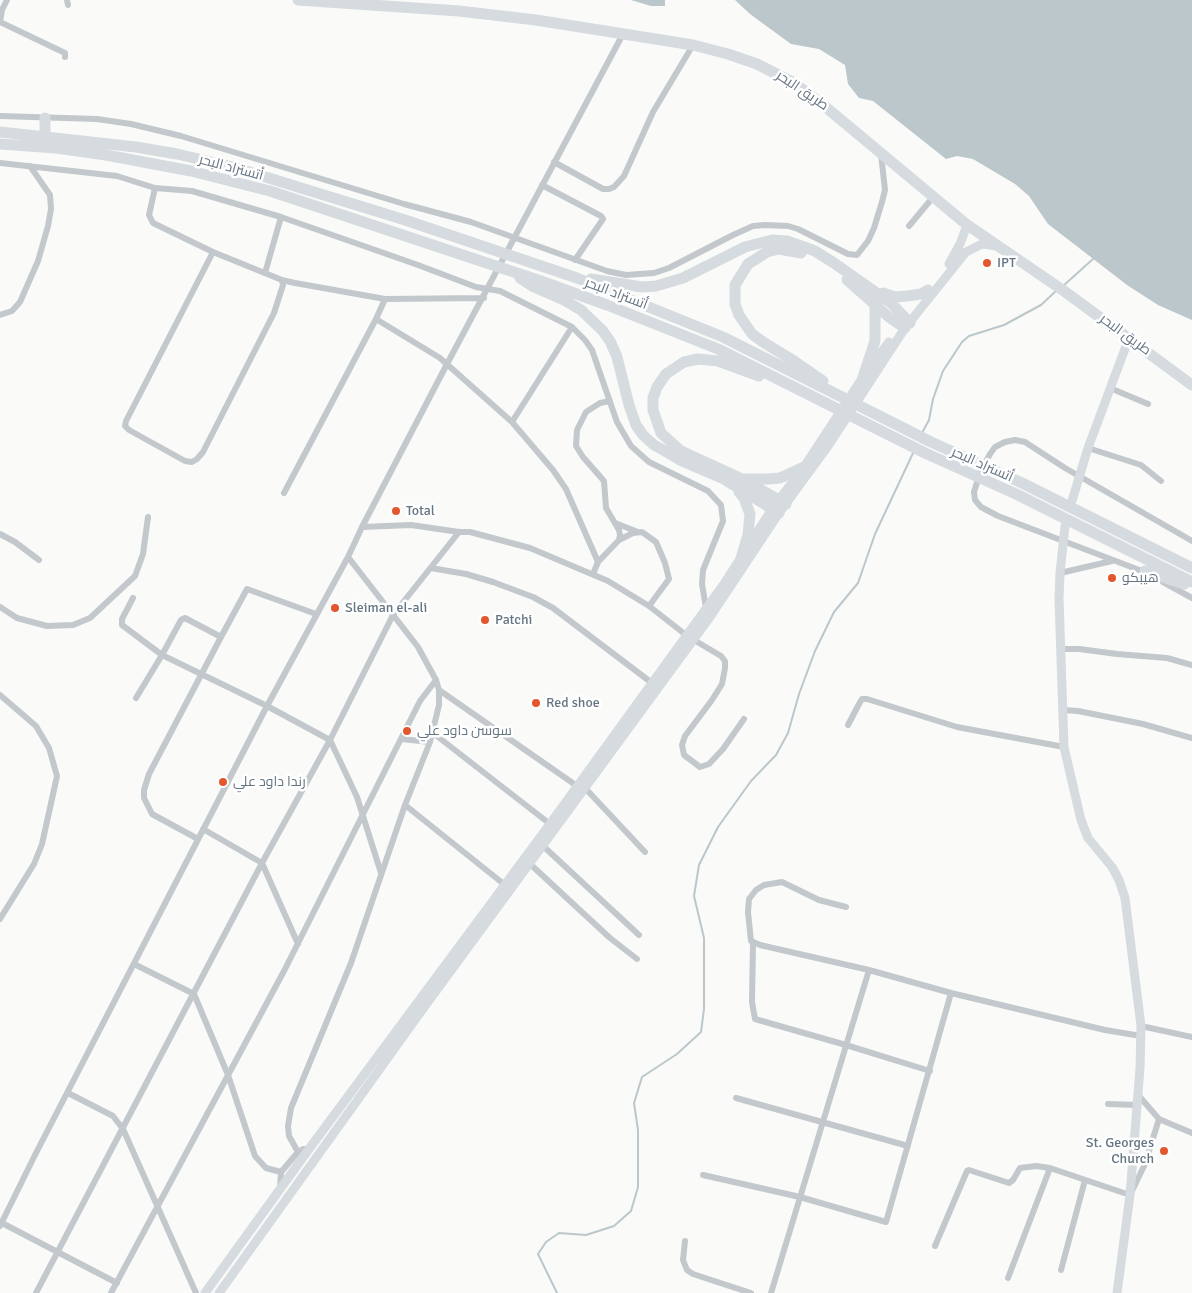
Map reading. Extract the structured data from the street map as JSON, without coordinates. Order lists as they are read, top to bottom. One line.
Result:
{"streets":{"highway":["طريق البحر","أتستراد البحر"]},"places":["IPT","Total","هيبكو","Sleiman el-ali","Patchi","Red shoe","سوسن داود علي","رندا داود علي","St. Georges Church"]}
